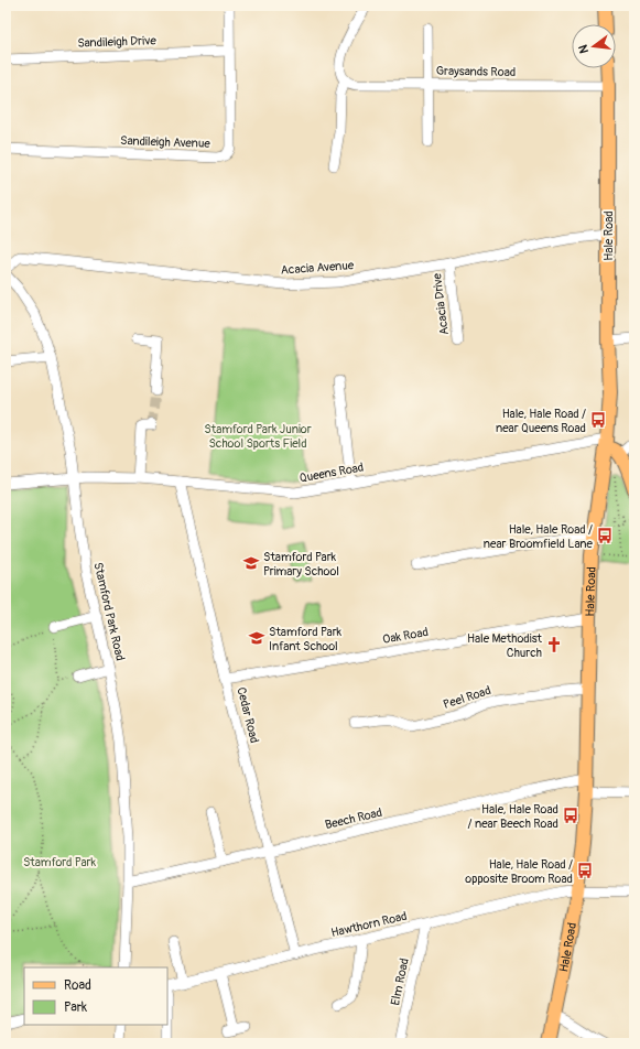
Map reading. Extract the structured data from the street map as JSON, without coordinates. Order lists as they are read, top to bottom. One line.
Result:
{"streets":{"main road":["Hale Road"],"street":["Sandileigh Drive","Graysands Road","Sandileigh Avenue","Acacia Avenue","Acacia Drive","Queens Road","Stamford Park Road","Oak Road","Peel Road","Cedar Road","Beech Road","Hawthorn Road","Elm Road"]},"crossings":[["Sandileigh Drive","Sandileigh Avenue"],["Graysands Road","Hale Road"],["Hale Road","Acacia Avenue"],["Hale Road","Queens Road"],["Hale Road","Oak Road"],["Hale Road","Peel Road"],["Hale Road","Beech Road"],["Hale Road","Hawthorn Road"],["Acacia Avenue","Acacia Drive"],["Queens Road","Stamford Park Road"],["Queens Road","Cedar Road"],["Stamford Park Road","Beech Road"],["Oak Road","Cedar Road"],["Cedar Road","Beech Road"],["Cedar Road","Hawthorn Road"],["Hawthorn Road","Elm Road"]],"parks":["Stamford Park Junior School Sports Field","Stamford Park"],"places":{"bus stop":["Hale, Hale Road / near Queens Road","Hale, Hale Road / near Broomfield Lane","Hale, Hale Road / near Beech Road","Hale, Hale Road / opposite Broom Road"],"school or university":["Stamford Park Primary School","Stamford Park Infant School"],"church":["Hale Methodist Church"]},"legend":["Road","Park"],"north":"left"}
